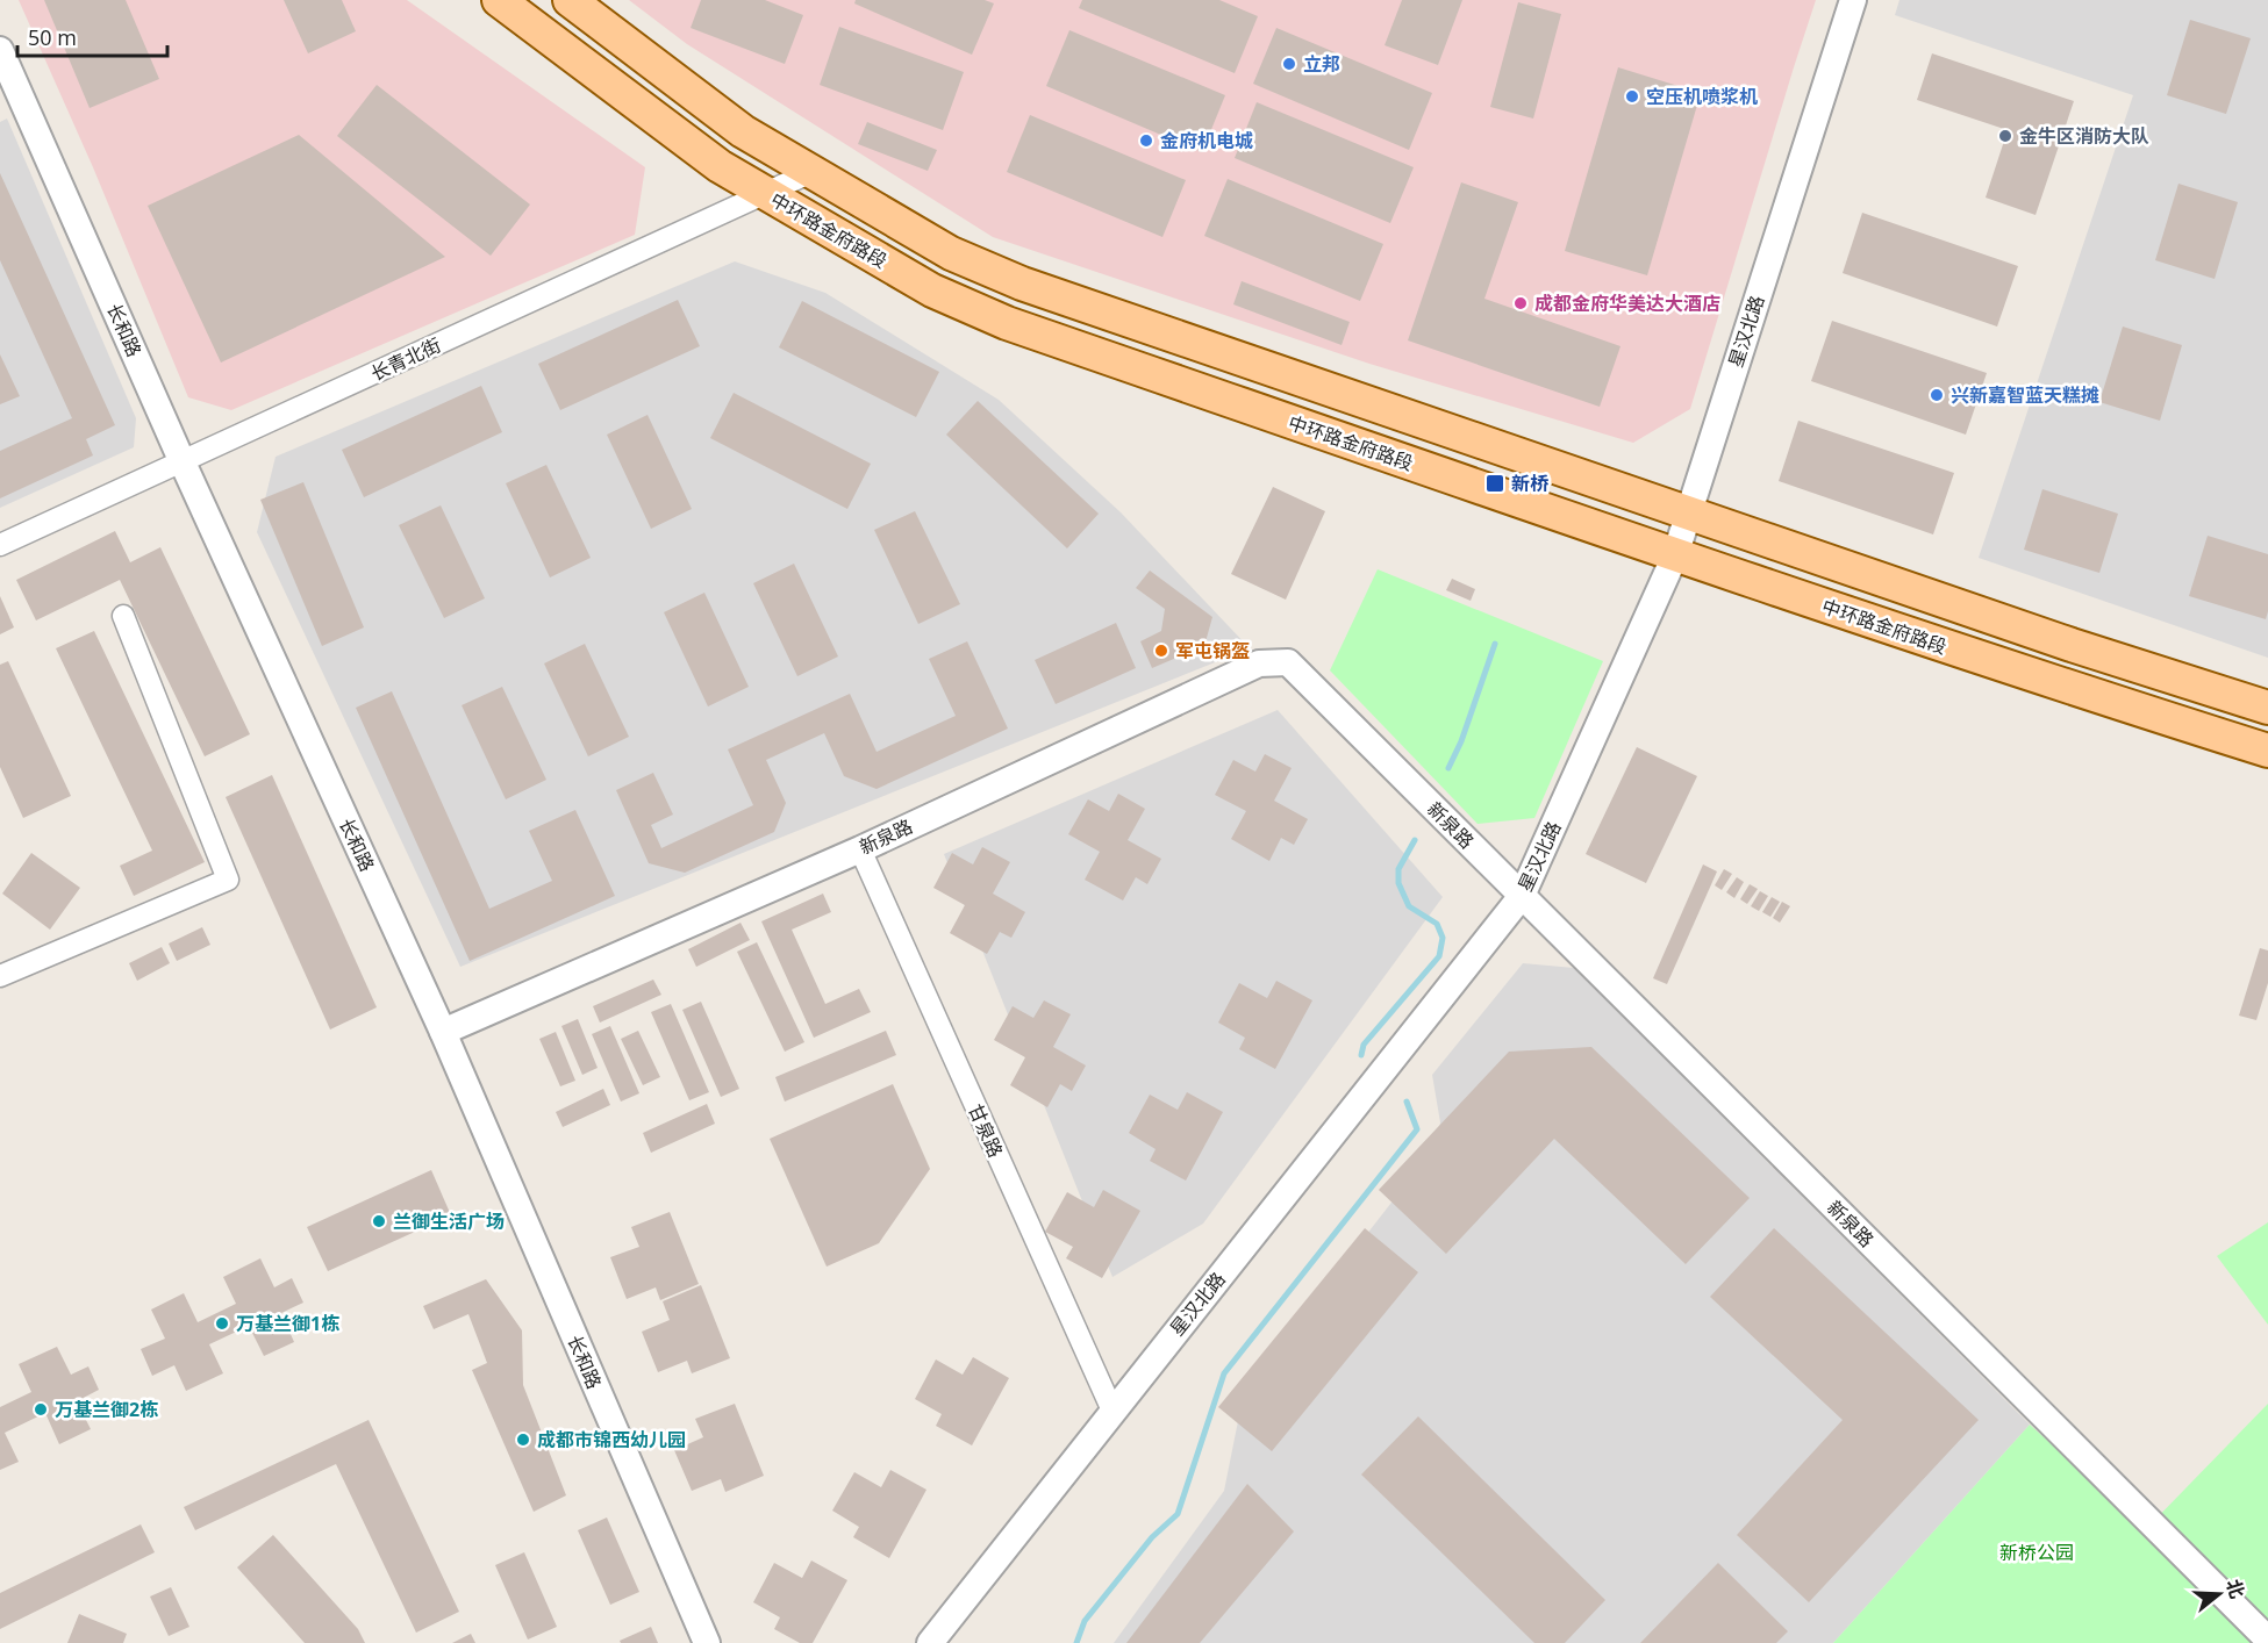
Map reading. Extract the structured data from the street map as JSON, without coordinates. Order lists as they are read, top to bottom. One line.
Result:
{"streets":{"main road":["中环路金府路段"],"street":["长和路","星汉北路","长青北街","新泉路","甘泉路"]},"crossings":[["中环路金府路段","星汉北路"],["中环路金府路段","长青北街"],["长和路","长青北街"],["长和路","新泉路"],["星汉北路","新泉路"],["星汉北路","甘泉路"],["新泉路","甘泉路"]],"parks":["新桥公园"],"places":{"other":["立邦","空压机喷浆机","金牛区消防大队","金府机电城","成都金府华美达大酒店","兴新嘉智蓝天糕摊","军屯锅盔","兰御生活广场","万基兰御1栋","万基兰御2栋","成都市锦西幼儿园"],"transit":["新桥"]},"scale_bar":"50 m","north":"right"}
